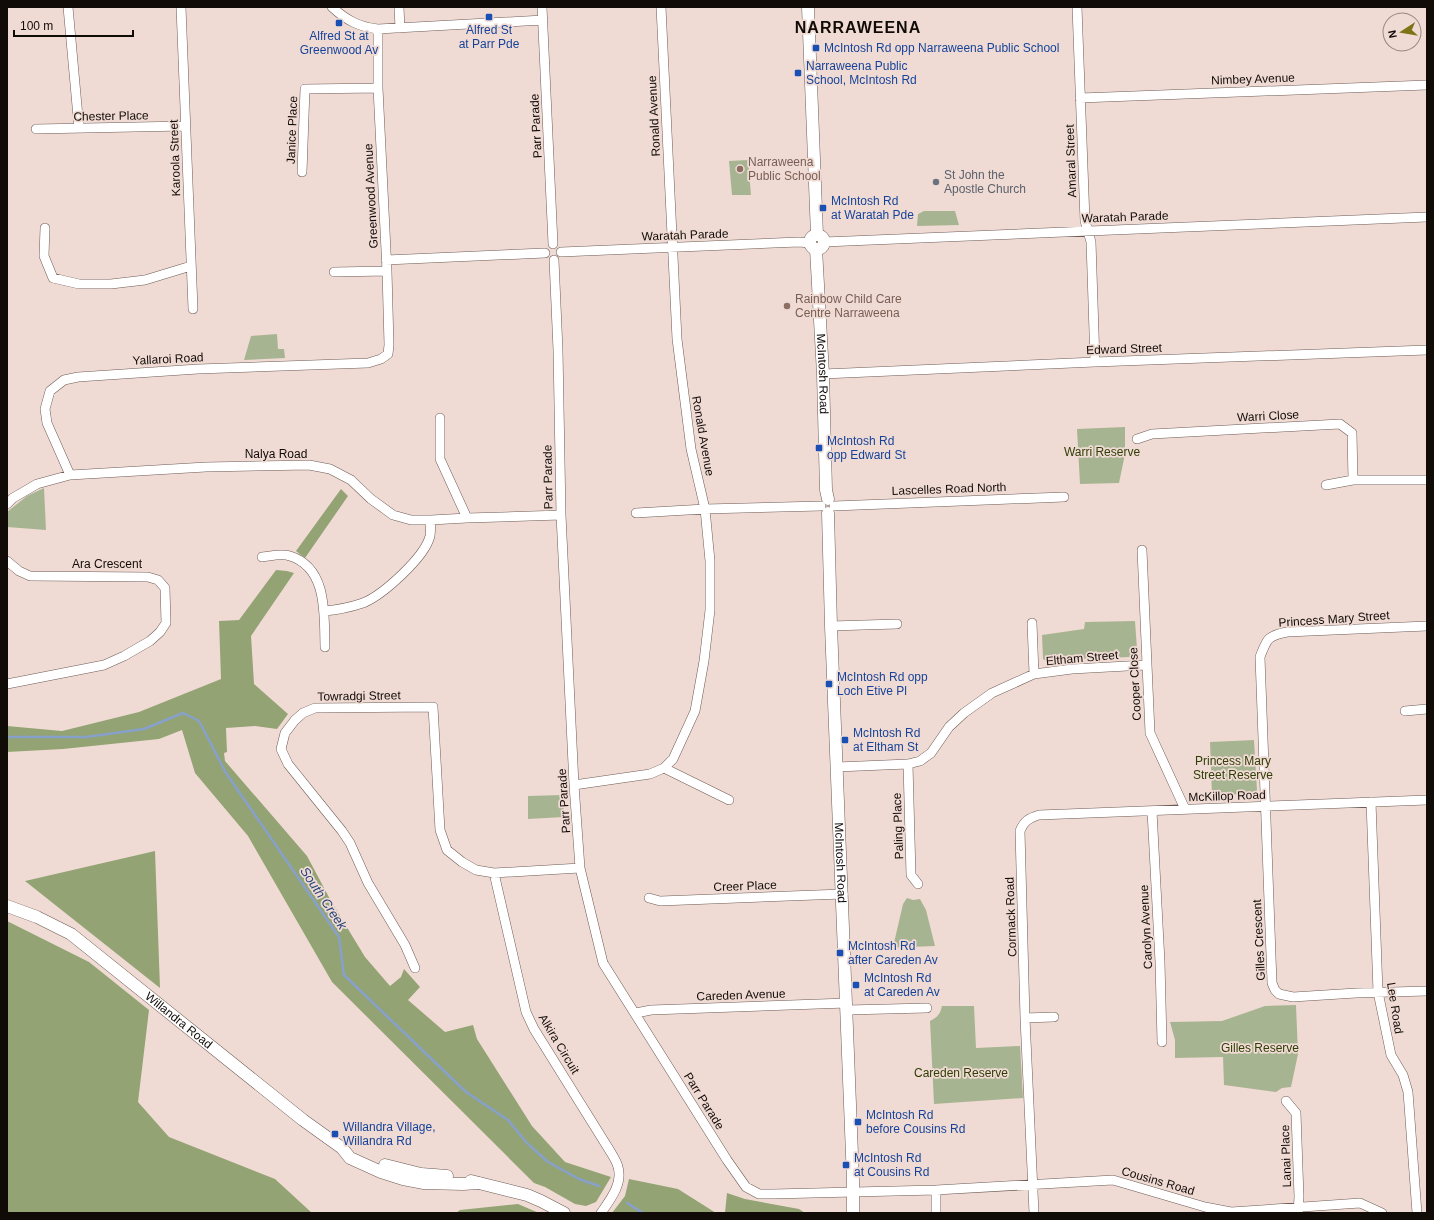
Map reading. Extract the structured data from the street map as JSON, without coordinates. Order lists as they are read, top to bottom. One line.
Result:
{"streets":{"street":["Nimbey Avenue","Chester Place","Ronald Avenue","Parr Parade","Janice Place","Karoola Street","Amaral Street","Greenwood Avenue","Waratah Parade","Edward Street","Yallaroi Road","McIntosh Road","Warri Close","Nalya Road","Lascelles Road North","Ara Crescent","Princess Mary Street","Eltham Street","Cooper Close","Towradgi Street","McKillop Road","Paling Place","Creer Place","Cormack Road","Carolyn Avenue","Gilles Crescent","Careden Avenue","Lee Road","Willandra Road","Alkira Circuit","Lanai Place","Cousins Road"]},"crossings":[["Nimbey Avenue","Amaral Street"],["Chester Place","Karoola Street"],["Ronald Avenue","Waratah Parade"],["Ronald Avenue","Lascelles Road North"],["Parr Parade","Waratah Parade"],["Parr Parade","McIntosh Road"],["Parr Parade","Nalya Road"],["Parr Parade","Towradgi Street"],["Parr Parade","Careden Avenue"],["Parr Parade","Cousins Road"],["Janice Place","Greenwood Avenue"],["Amaral Street","Waratah Parade"],["Amaral Street","Edward Street"],["Greenwood Avenue","Yallaroi Road"],["Waratah Parade","McIntosh Road"],["Edward Street","McIntosh Road"],["Yallaroi Road","Nalya Road"],["McIntosh Road","Lascelles Road North"],["McIntosh Road","Eltham Street"],["McIntosh Road","Creer Place"],["McIntosh Road","Careden Avenue"],["McIntosh Road","Cousins Road"],["Princess Mary Street","McKillop Road"],["Princess Mary Street","Gilles Crescent"],["Eltham Street","Cooper Close"],["Eltham Street","Paling Place"],["Cooper Close","McKillop Road"],["Towradgi Street","Alkira Circuit"],["McKillop Road","Cormack Road"],["McKillop Road","Carolyn Avenue"],["McKillop Road","Gilles Crescent"],["McKillop Road","Lee Road"],["Cormack Road","Cousins Road"],["Gilles Crescent","Lee Road"],["Lanai Place","Cousins Road"]],"districts":["NARRAWEENA"],"water":["South Creek"],"parks":["Warri Reserve","Princess Mary Street Reserve","Gilles Reserve","Careden Reserve"],"places":{"transit":["Alfred St at Parr Pde","Alfred St at Greenwood Av","McIntosh Rd opp Narraweena Public School","Narraweena Public School, McIntosh Rd","McIntosh Rd at Waratah Pde","McIntosh Rd opp Edward St","McIntosh Rd opp Loch Etive Pl","McIntosh Rd at Eltham St","McIntosh Rd after Careden Av","McIntosh Rd at Careden Av","McIntosh Rd before Cousins Rd","Willandra Village, Willandra Rd","McIntosh Rd at Cousins Rd"],"other":["Narraweena Public School","St John the Apostle Church","Rainbow Child Care Centre Narraweena"]},"scale_bar":"100 m","north":"left"}
